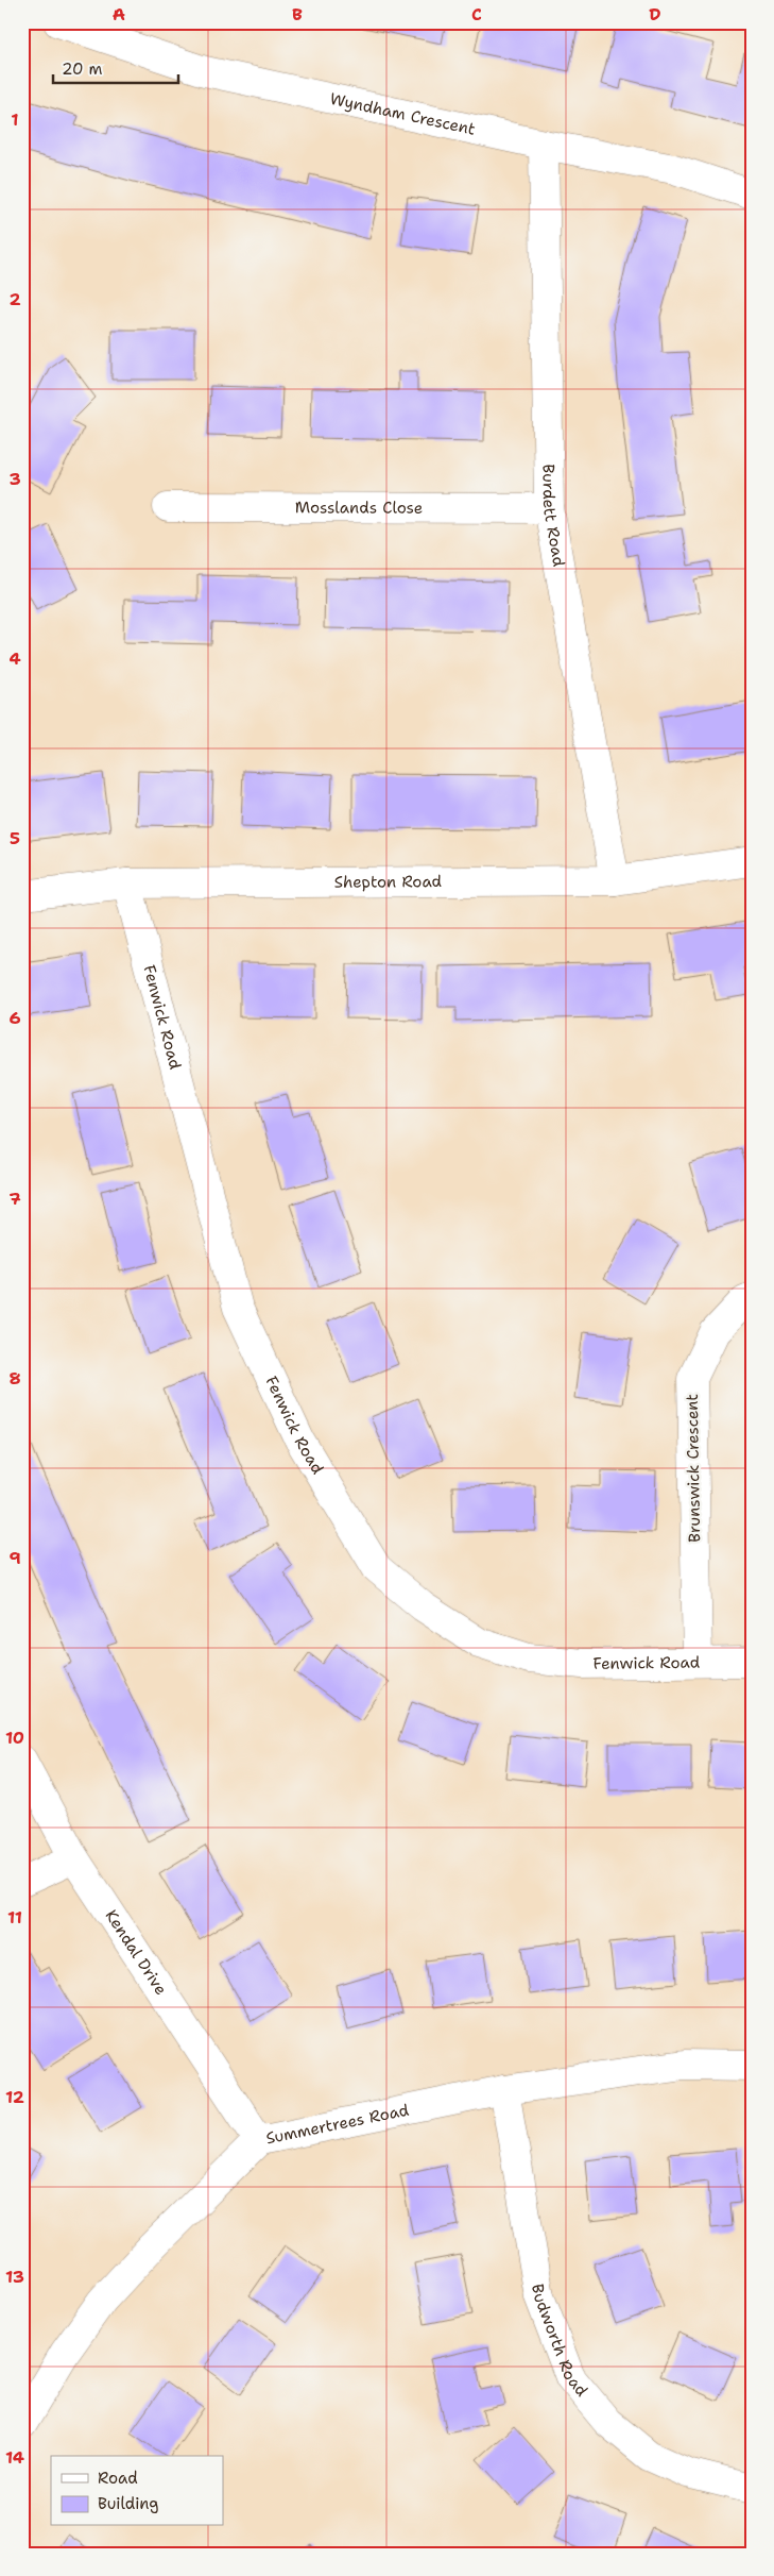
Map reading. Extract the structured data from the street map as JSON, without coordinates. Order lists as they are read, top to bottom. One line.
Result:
{"streets":{"street":["Wyndham Crescent","Mosslands Close","Burdett Road","Shepton Road","Fenwick Road","Brunswick Crescent","Kendal Drive","Summertrees Road","Budworth Road"]},"crossings":[["Wyndham Crescent","Burdett Road"],["Mosslands Close","Burdett Road"],["Burdett Road","Shepton Road"],["Shepton Road","Fenwick Road"],["Fenwick Road","Brunswick Crescent"],["Kendal Drive","Summertrees Road"],["Summertrees Road","Budworth Road"]],"legend":["Road","Building"],"scale_bar":"20 m","grid":{"columns":["A","B","C","D"],"rows":["1","2","3","4","5","6","7","8","9","10","11","12","13","14"]}}
